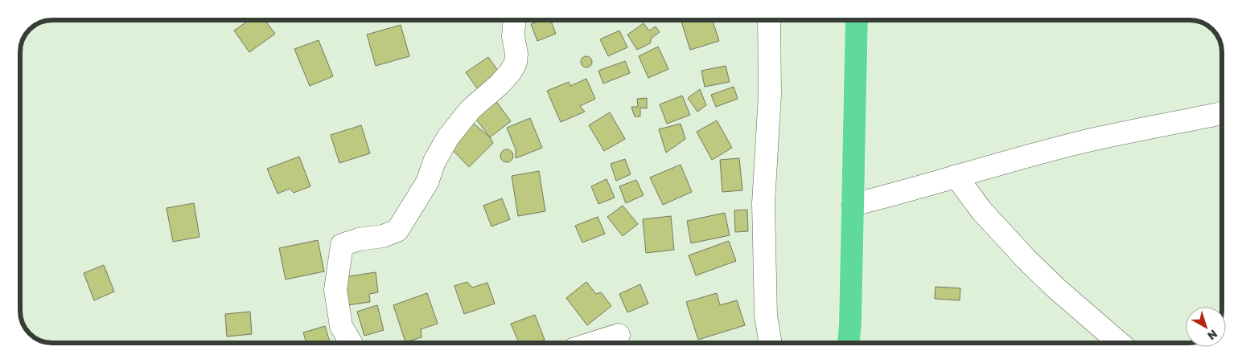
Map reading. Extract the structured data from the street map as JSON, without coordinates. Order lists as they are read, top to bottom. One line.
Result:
{"north":"bottom right"}
